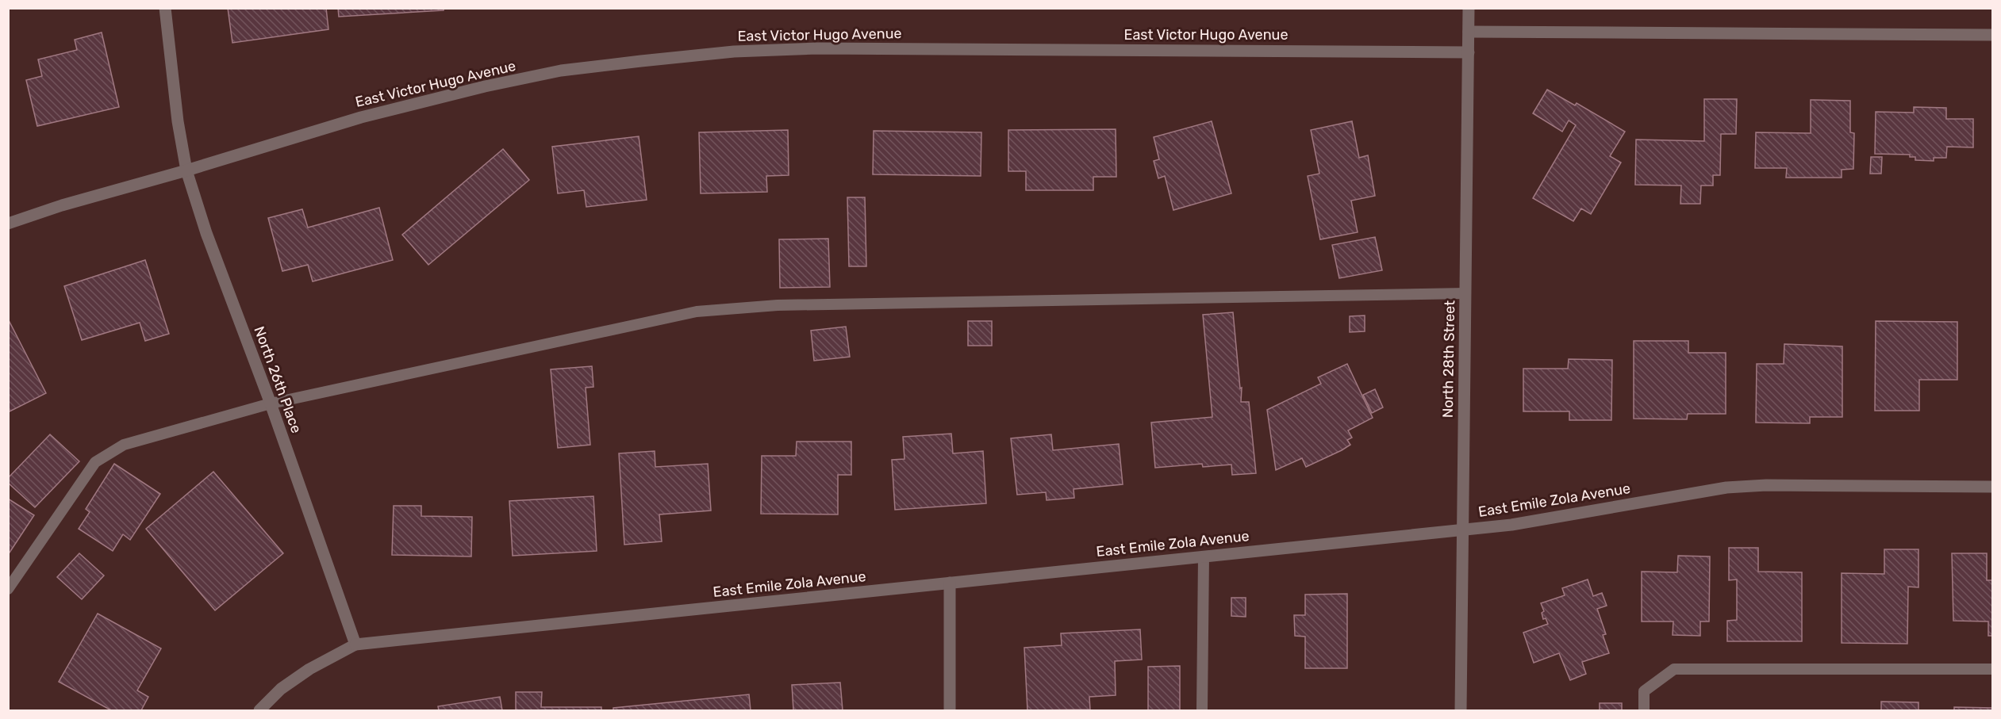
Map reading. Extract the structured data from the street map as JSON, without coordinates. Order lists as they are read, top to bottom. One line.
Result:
{"streets":{"street":["East Victor Hugo Avenue","North 28th Street","North 26th Place","East Emile Zola Avenue"]},"crossings":[["East Victor Hugo Avenue","North 28th Street"],["East Victor Hugo Avenue","North 26th Place"],["North 28th Street","East Emile Zola Avenue"],["North 26th Place","East Emile Zola Avenue"]]}
